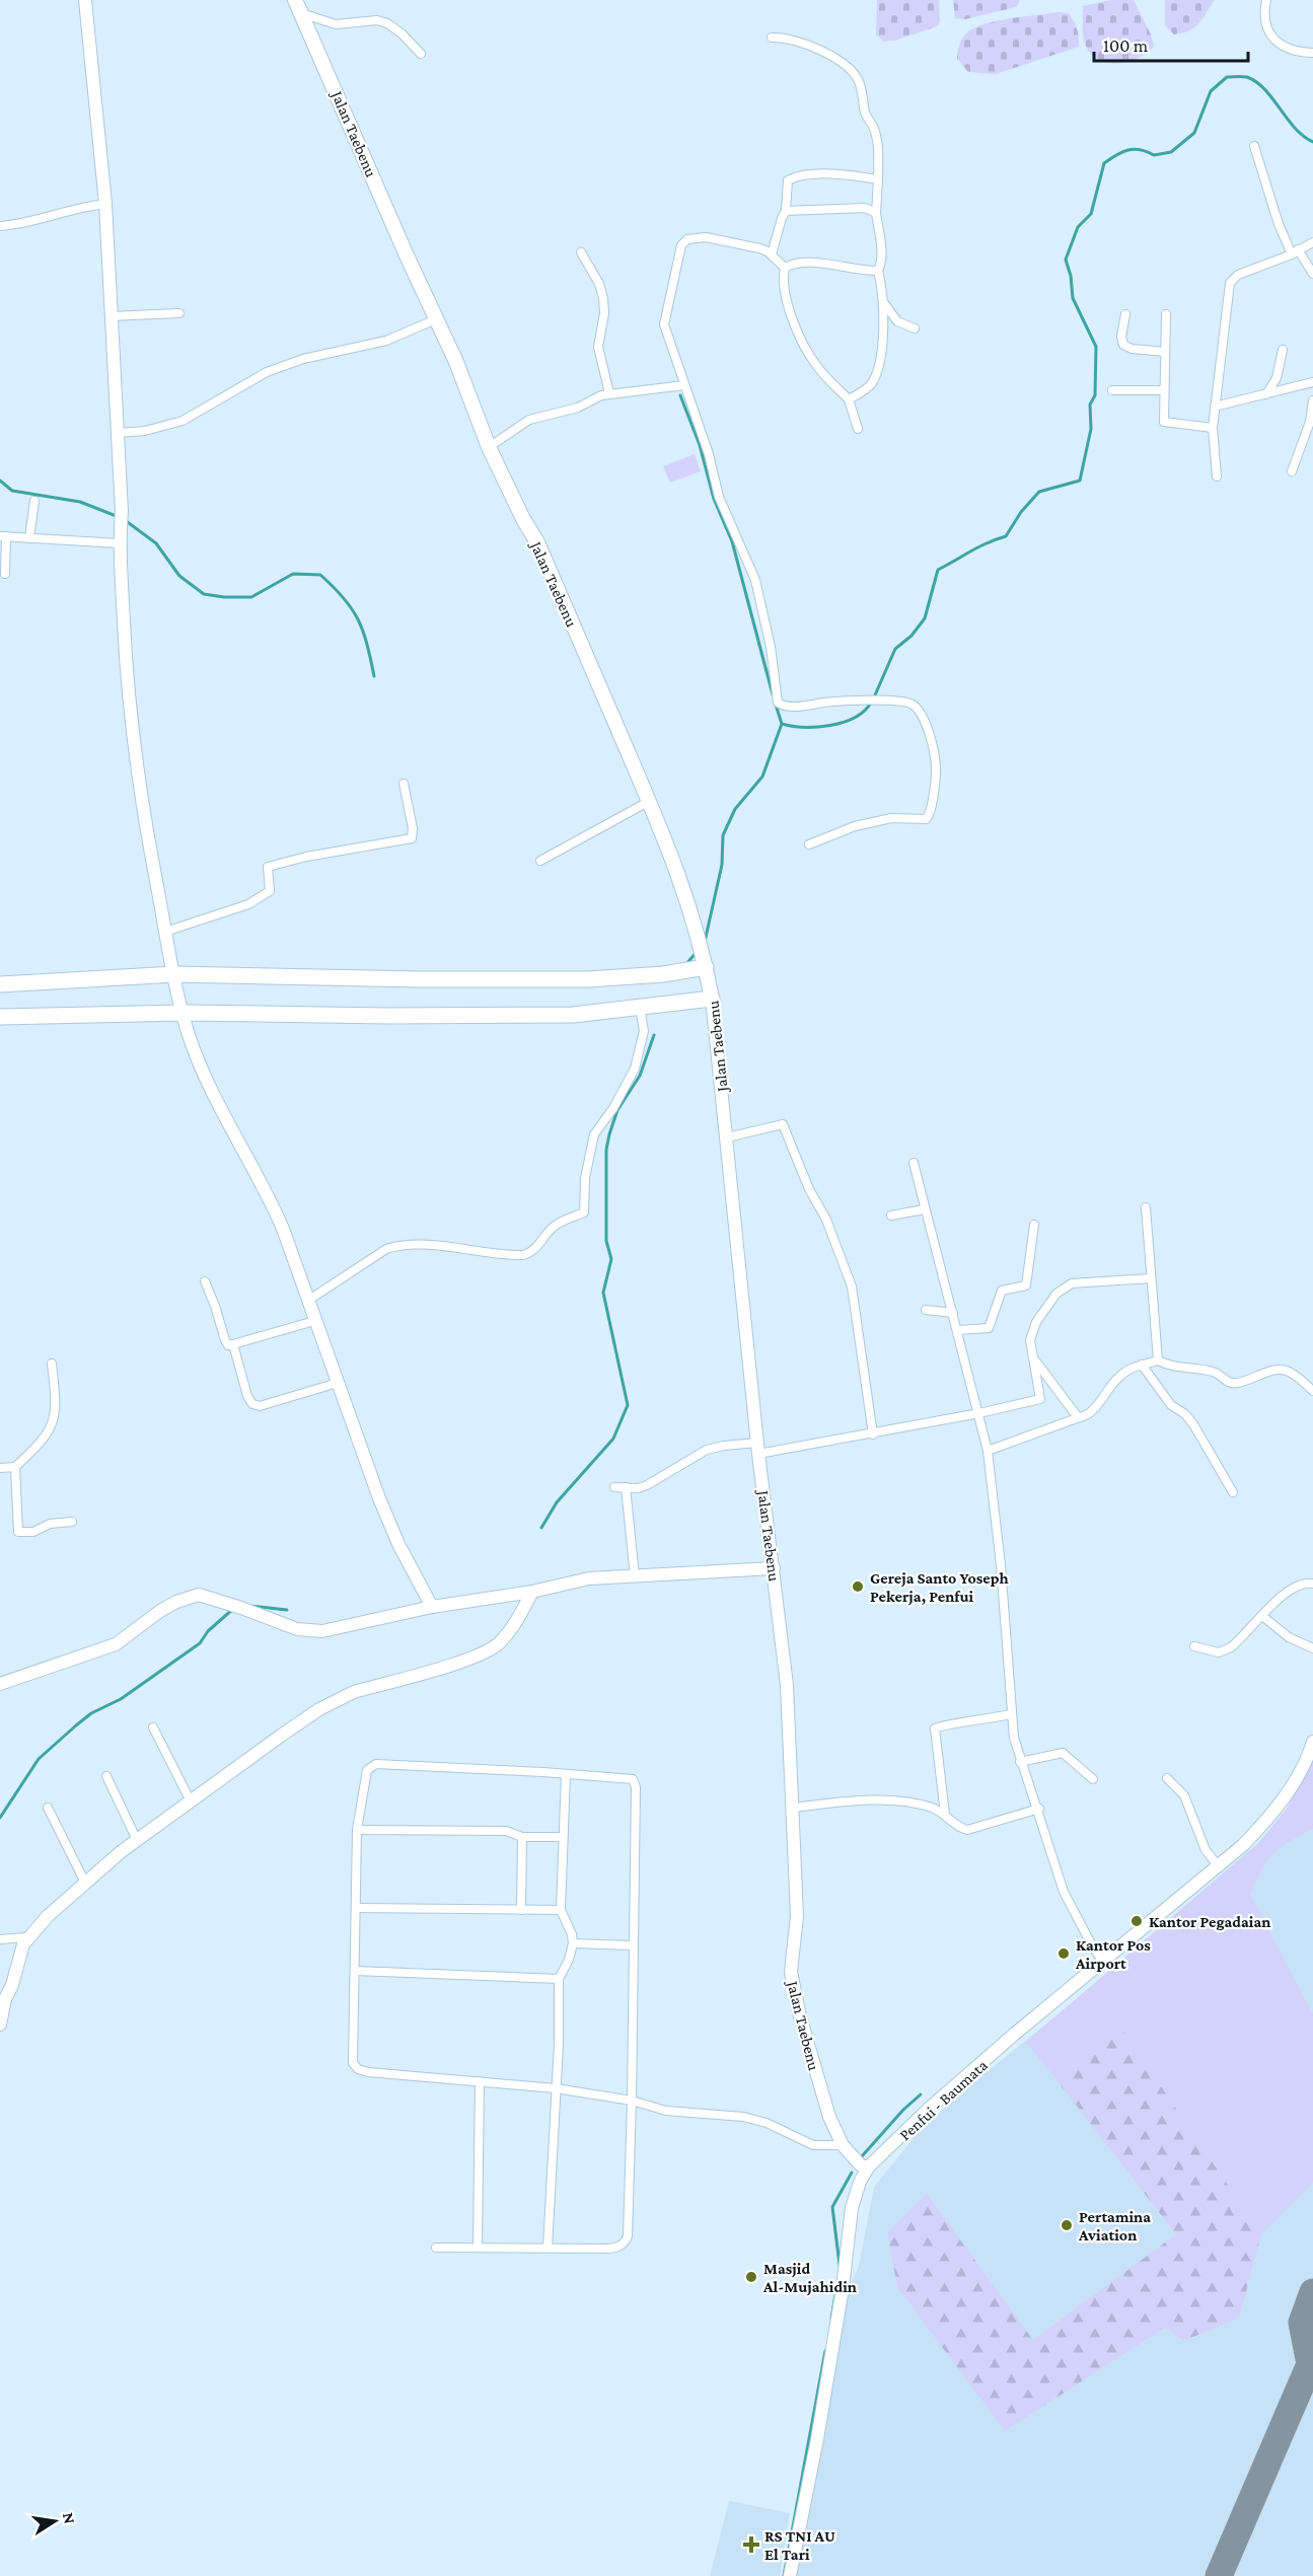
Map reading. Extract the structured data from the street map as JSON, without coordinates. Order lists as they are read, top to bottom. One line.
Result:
{"streets":{"main road":["Jalan Taebenu"],"street":["Penfui - Baumata"]},"crossings":[["Jalan Taebenu","Penfui - Baumata"]],"places":{"other":["Gereja Santo Yoseph Pekerja, Penfui","Kantor Pegadaian","Kantor Pos Airport","Pertamina Aviation","Masjid Al-Mujahidin"],"health":["RS TNI AU El Tari"]},"scale_bar":"100 m","north":"right"}
